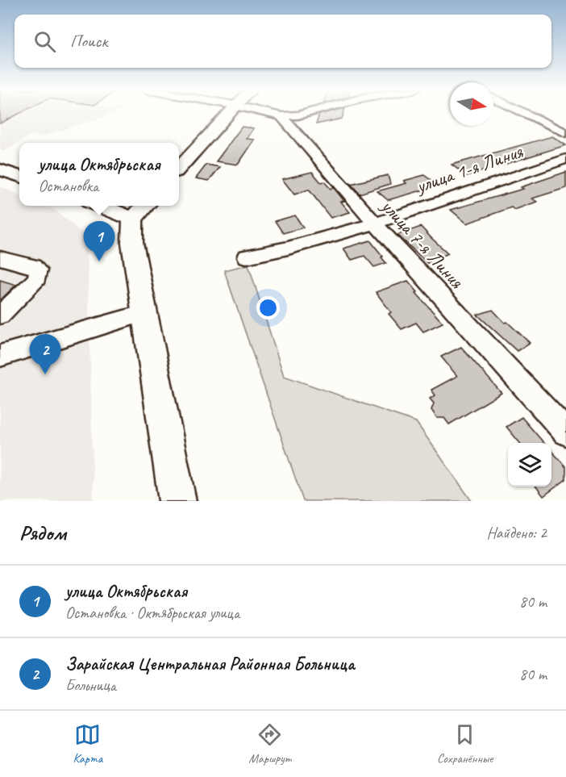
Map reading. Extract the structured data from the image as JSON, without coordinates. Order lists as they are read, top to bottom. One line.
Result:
{"streets":{"street":["улица 1-я Линия","улица 7-я Линия"]},"crossings":[["улица 1-я Линия","улица 7-я Линия"]],"north":"right","page":{"search":"Поиск","popup":["улица Октябрьская","Остановка"],"pins":["1","2"],"heading":["Рядом","Найдено: 2"],"list":[{"mark":"1","name":"улица Октябрьская","note":"Остановка · Октябрьская улица","value":"80 m"},{"mark":"2","name":"Зарайская Центральная Районная Больница","note":"Больница","value":"80 m"}],"nav":["Карта","Маршрут","Сохранённые"]}}
